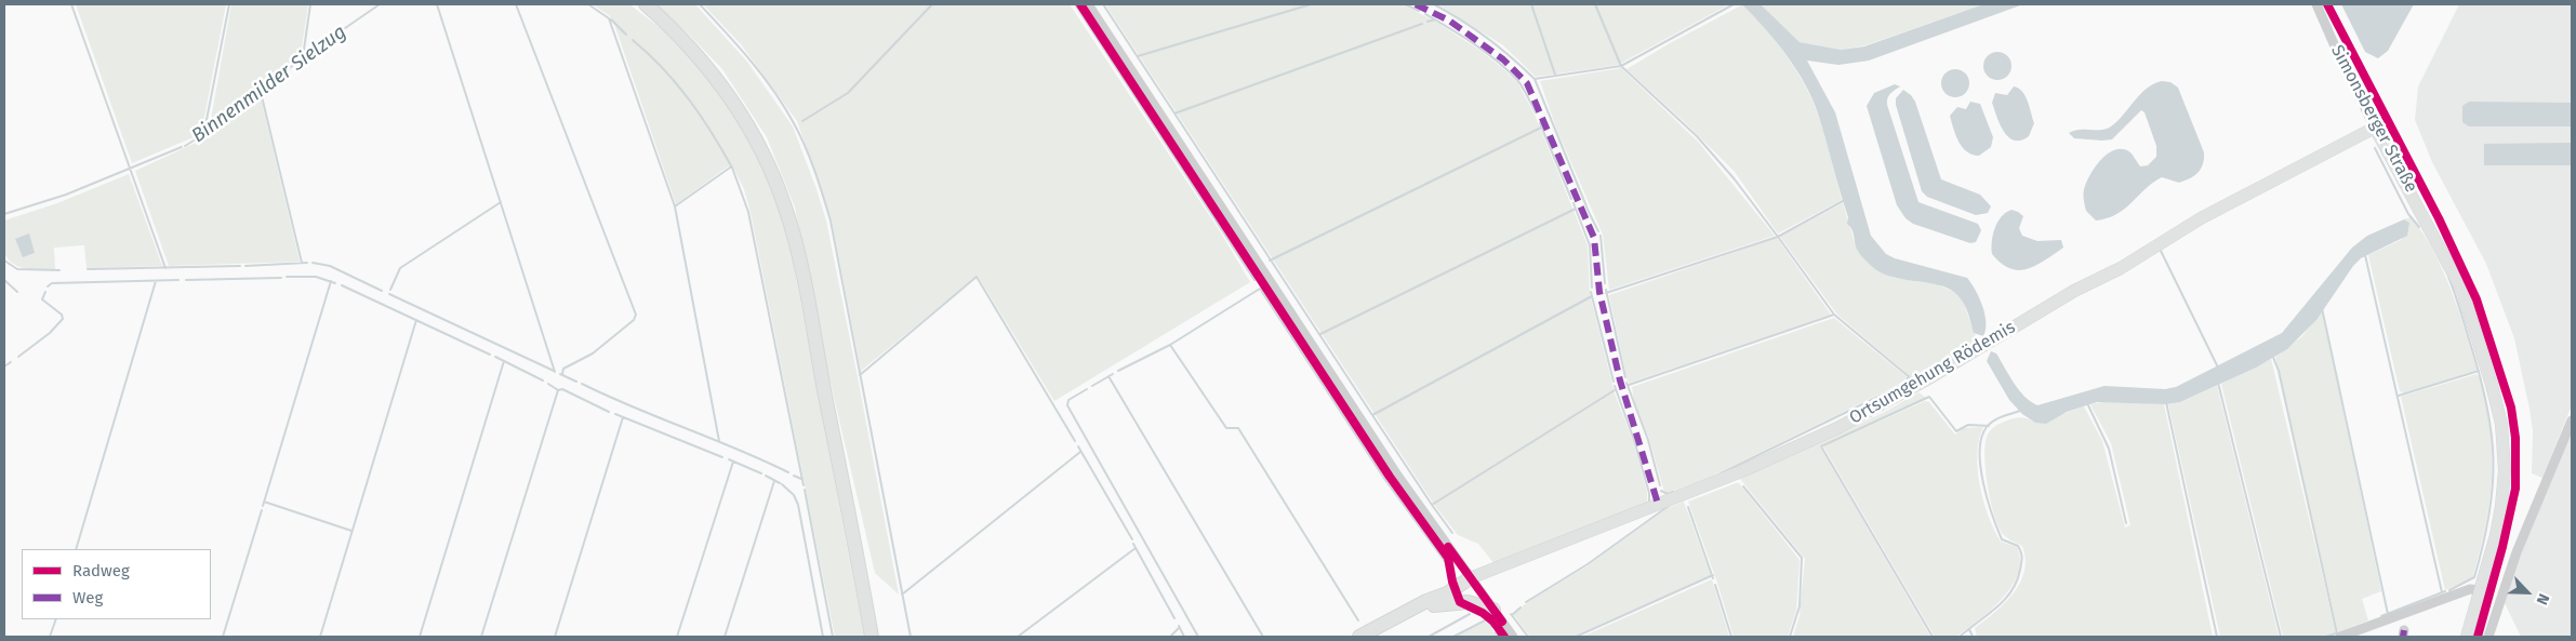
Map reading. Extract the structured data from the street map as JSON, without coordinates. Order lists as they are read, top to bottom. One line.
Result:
{"streets":{"main road":["Simonsberger Straße","Ortsumgehung Rödemis"]},"crossings":[["Simonsberger Straße","Ortsumgehung Rödemis"]],"water":["Binnenmilder Sielzug"],"legend":["Radweg","Weg"],"north":"bottom right"}
